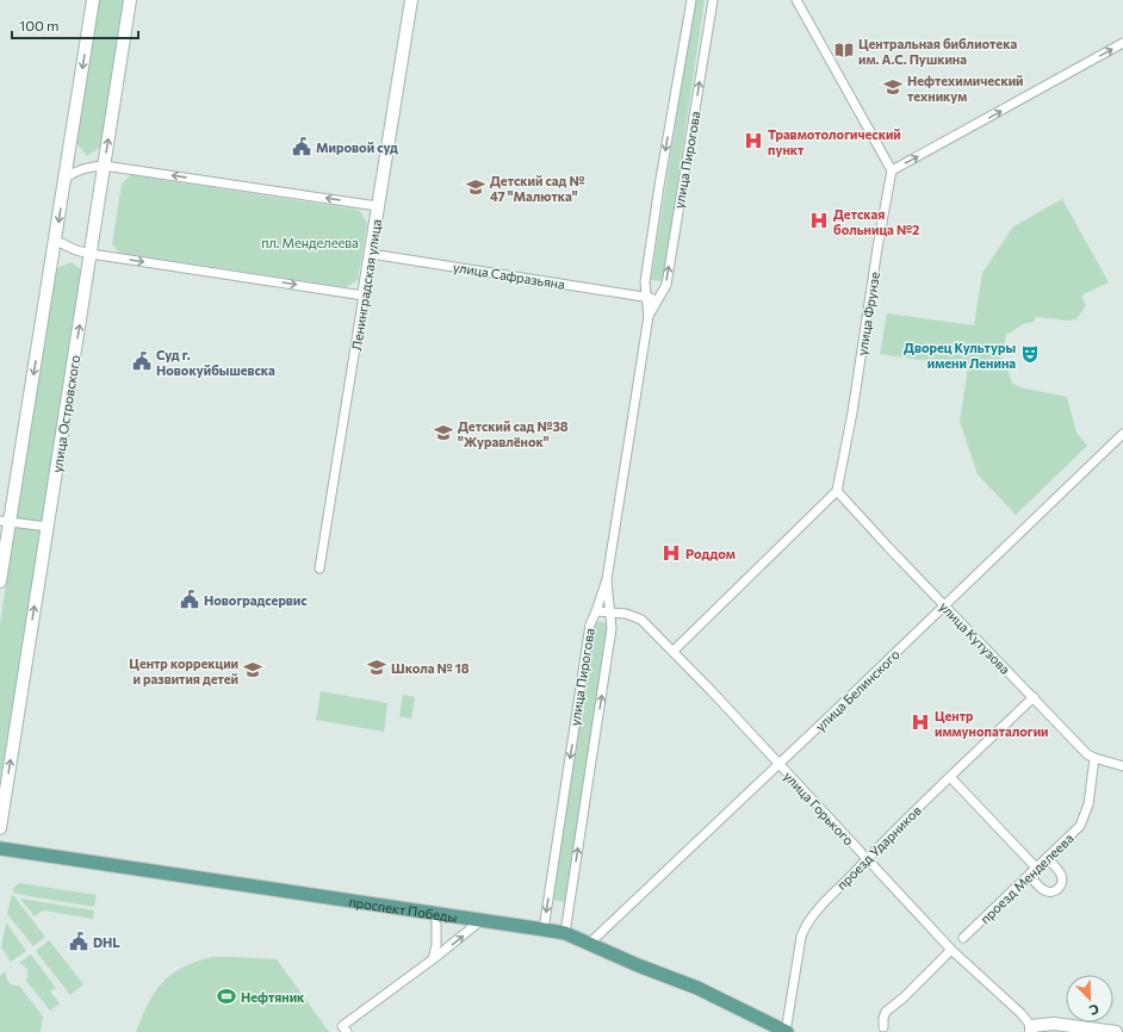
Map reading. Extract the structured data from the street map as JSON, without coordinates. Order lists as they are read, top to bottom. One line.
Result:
{"streets":{"main road":["Ленинградская улица","улица Островского","проспект Победы"],"street":["улица Пирогова","улица Сафразьяна","улица Фрунзе","улица Кутузова","улица Белинского","улица Горького","проезд Ударников","проезд Менделеева"]},"crossings":[["улица Пирогова","улица Сафразьяна"],["улица Пирогова","улица Горького"],["улица Пирогова","проспект Победы"],["улица Сафразьяна","Ленинградская улица"],["улица Фрунзе","улица Кутузова"],["улица Кутузова","улица Белинского"],["улица Кутузова","проезд Ударников"],["улица Кутузова","проезд Менделеева"],["улица Белинского","улица Горького"],["улица Белинского","проспект Победы"],["улица Горького","проезд Ударников"],["проезд Ударников","проспект Победы"]],"parks":["пл. Менделеева"],"places":{"library":["Центральная библиотека им. А.С. Пушкина"],"school or university":["Нефтехимический техникум","Детский сад № 47 \"Малютка\"","Детский сад №38 \"Журавлёнок\"","Школа № 18","Центр коррекции и развития детей"],"hospital":["Травмотологический пункт","Детская больница №2","Роддом","Центр иммунопаталогии"],"public building":["Мировой суд","Суд г. Новокуйбышевска","Новоградсервис","DHL"],"theatre":["Дворец Культуры имени Ленина"],"sports":["Нефтяник"]},"scale_bar":"100 m","north":"bottom right"}
